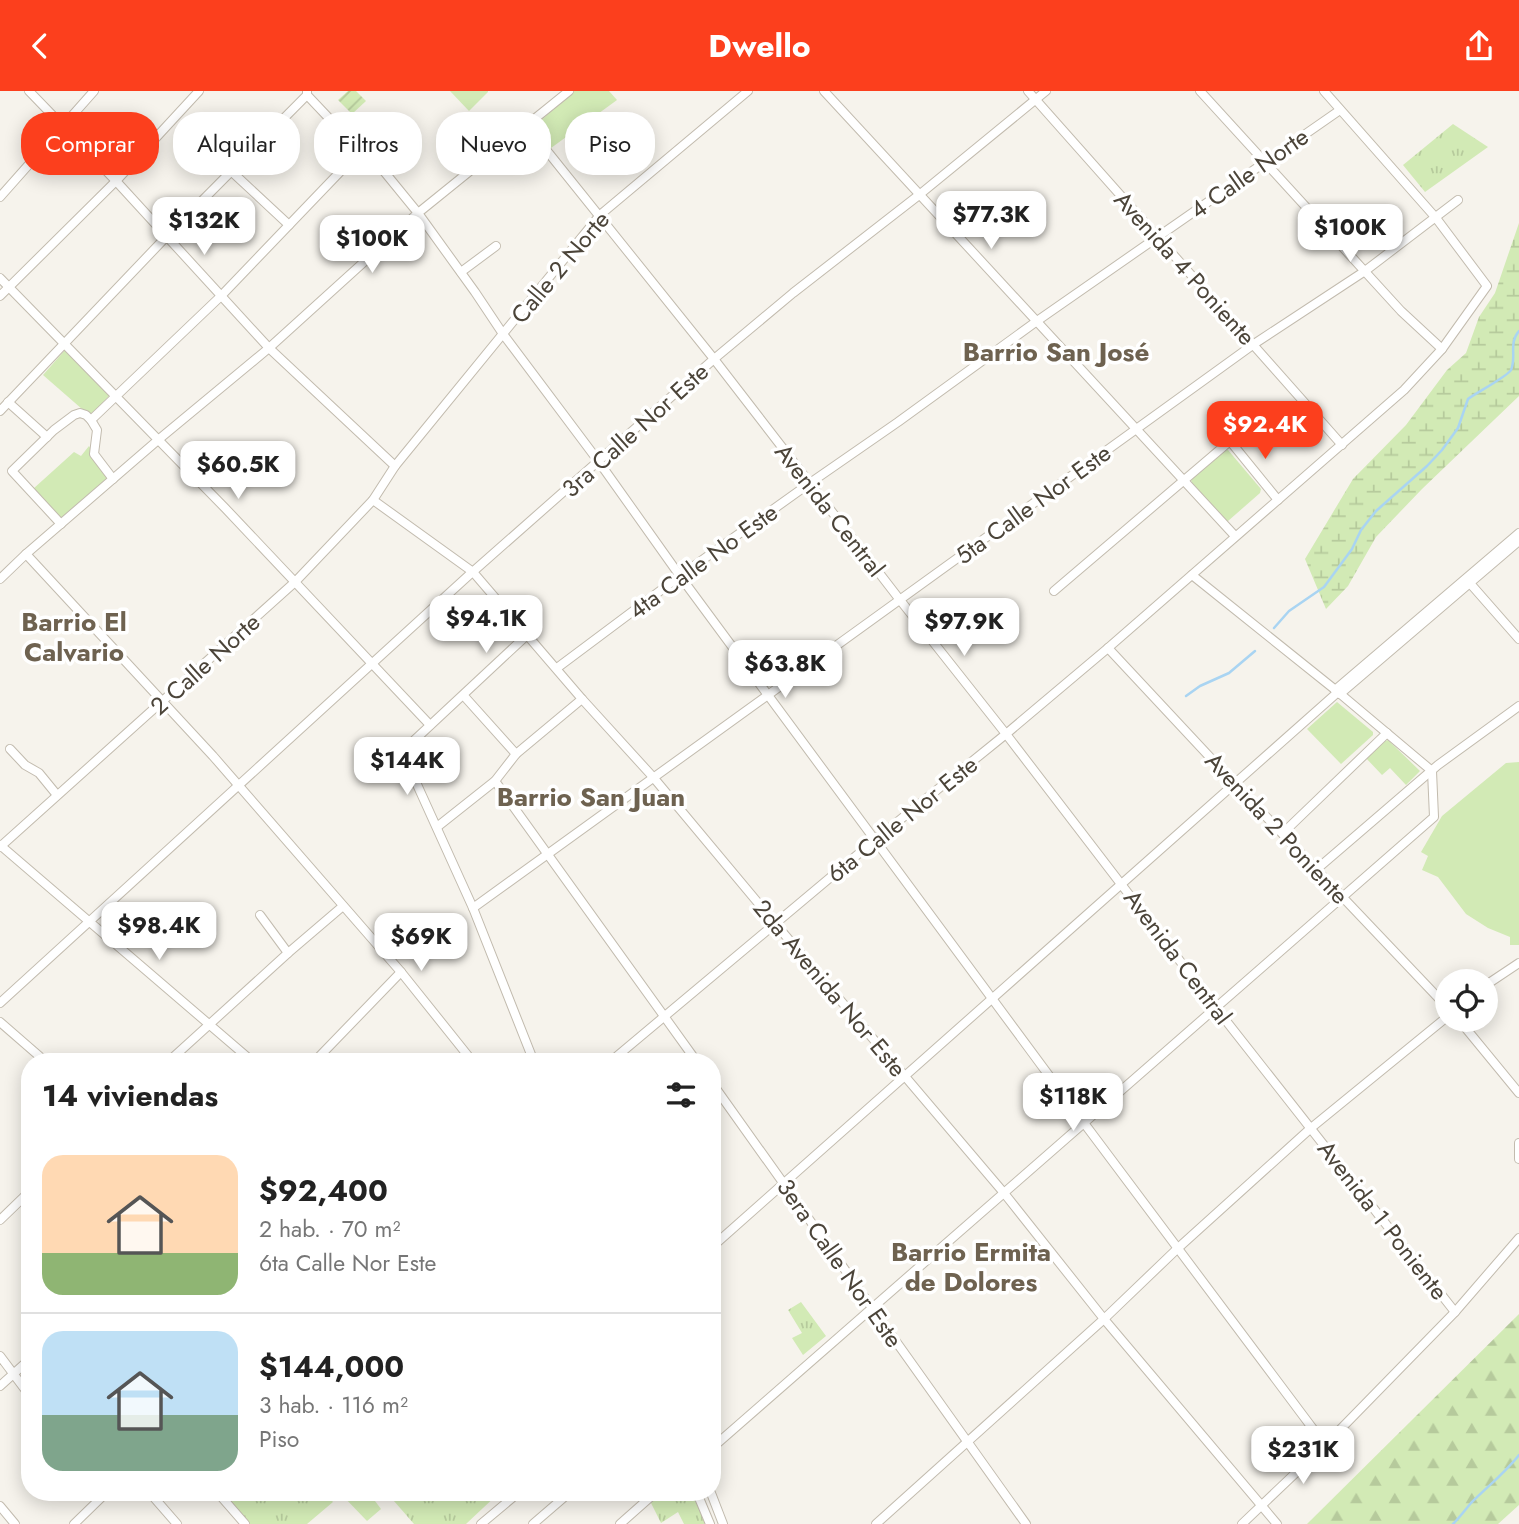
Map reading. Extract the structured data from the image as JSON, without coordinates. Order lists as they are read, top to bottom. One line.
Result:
{"streets":{"street":["4 Calle Norte","Calle 2 Norte","Avenida 4 Poniente","3ra Calle Nor Este","5ta Calle Nor Este","Avenida Central","4ta Calle No Este","2 Calle Norte","6ta Calle Nor Este","Avenida 2 Poniente","2da Avenida Nor Este","Avenida 1 Poniente","3era Calle Nor Este"]},"crossings":[["4 Calle Norte","Avenida 4 Poniente"],["4 Calle Norte","4ta Calle No Este"],["Calle 2 Norte","Avenida Central"],["Calle 2 Norte","2 Calle Norte"],["Avenida 4 Poniente","3ra Calle Nor Este"],["Avenida 4 Poniente","5ta Calle Nor Este"],["Avenida 4 Poniente","4ta Calle No Este"],["3ra Calle Nor Este","Avenida Central"],["3ra Calle Nor Este","2da Avenida Nor Este"],["5ta Calle Nor Este","Avenida Central"],["5ta Calle Nor Este","2da Avenida Nor Este"],["Avenida Central","4ta Calle No Este"],["Avenida Central","6ta Calle Nor Este"],["Avenida Central","Avenida 1 Poniente"],["4ta Calle No Este","2da Avenida Nor Este"],["2 Calle Norte","2da Avenida Nor Este"],["6ta Calle Nor Este","Avenida 2 Poniente"],["6ta Calle Nor Este","2da Avenida Nor Este"]],"districts":["Barrio San José","Barrio El Calvario","Barrio San Juan","Barrio Ermita de Dolores"],"page":{"header":"Dwello","chip":["Comprar","Alquilar","Filtros","Nuevo","Piso"],"price":["$77.3K","$132K","$100K","$100K","$92.4K","$60.5K","$94.1K","$97.9K","$63.8K","$144K","$98.4K","$69K","$118K","$231K"],"heading":"14 viviendas","list":[{"name":"$92,400","note":"2 hab. · 70 m² · 6ta Calle Nor Este"},{"name":"$144,000","note":"3 hab. · 116 m² · Piso"}]}}
